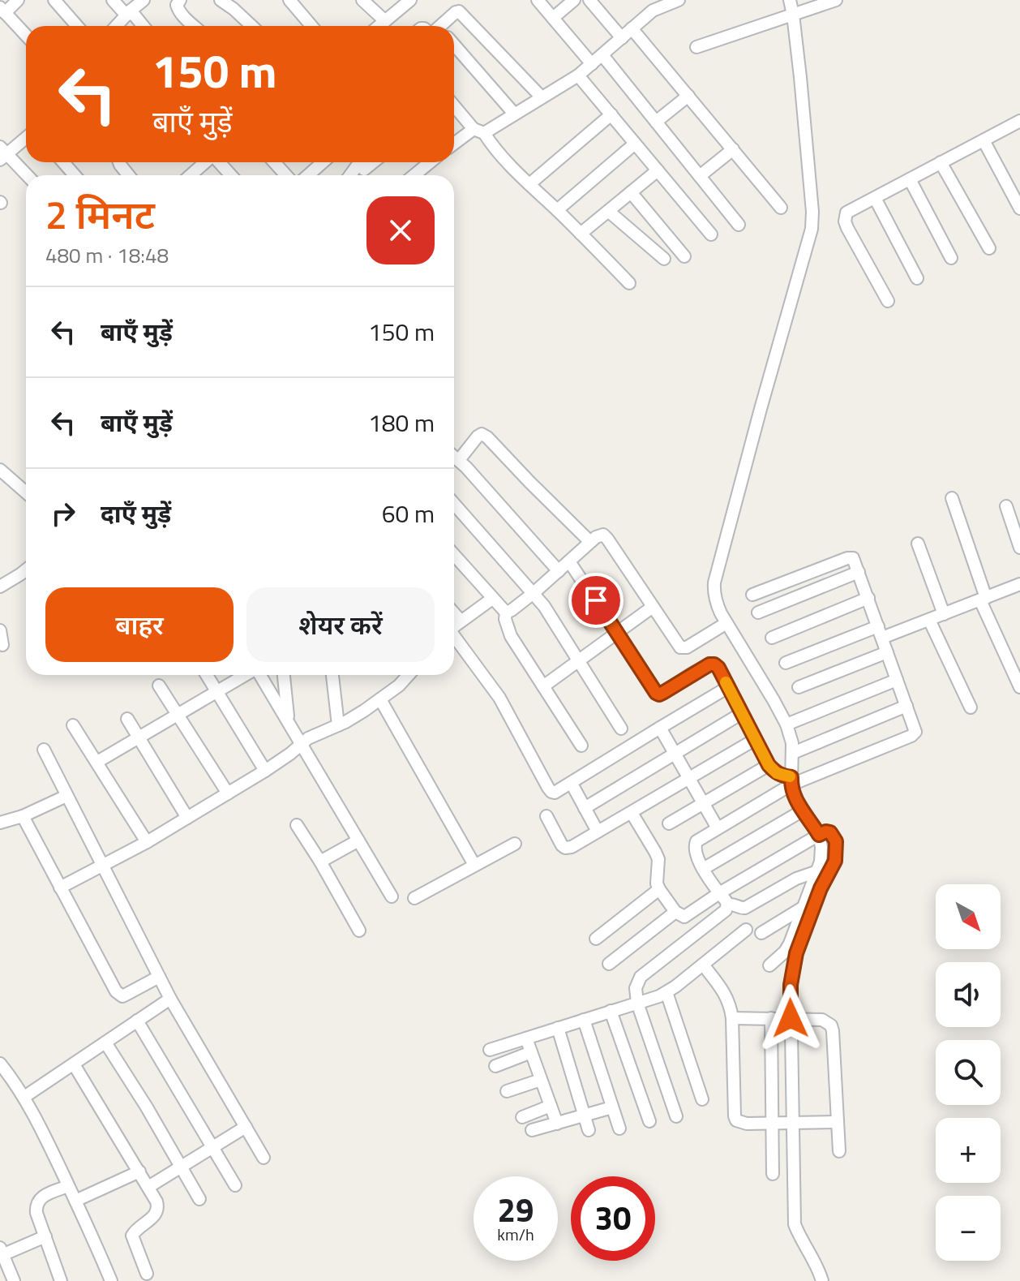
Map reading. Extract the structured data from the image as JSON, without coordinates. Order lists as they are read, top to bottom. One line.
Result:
{"north":"bottom right","page":{"turn":["150 m","बाएँ मुड़ें"],"heading":["2 मिनट","480 m · 18:48"],"list":[{"name":"बाएँ मुड़ें","value":"150 m"},{"name":"बाएँ मुड़ें","value":"180 m"},{"name":"दाएँ मुड़ें","value":"60 m"}],"buttons":["बाहर","शेयर करें"],"map_buttons":["+","−"],"speed":"29 km/h","limit":"30"}}
